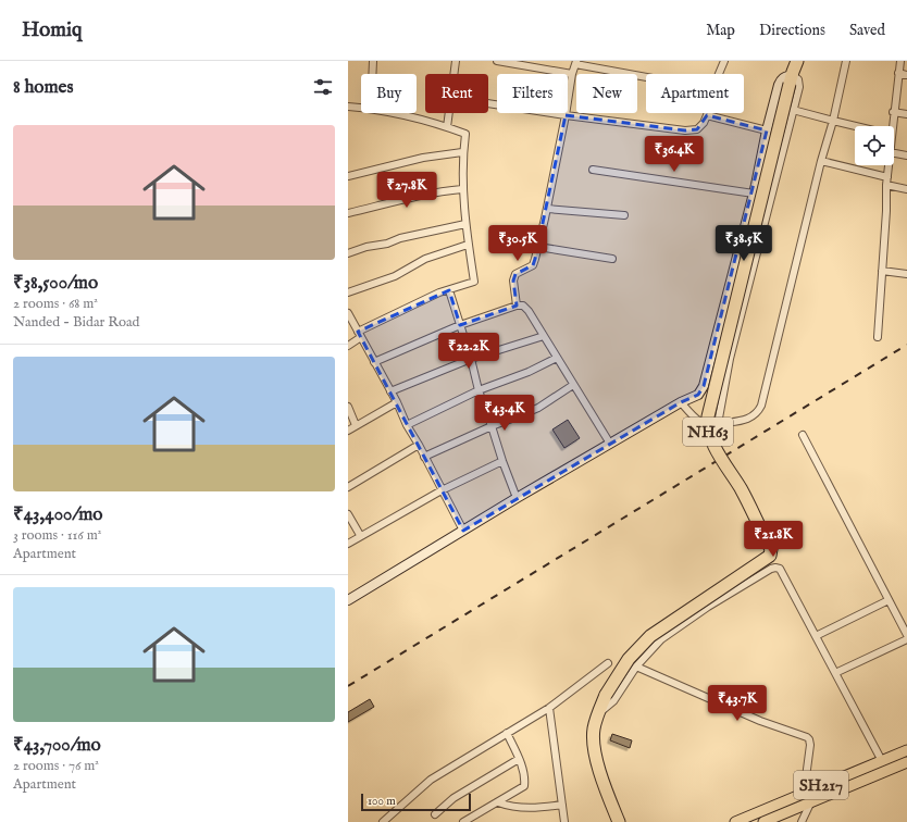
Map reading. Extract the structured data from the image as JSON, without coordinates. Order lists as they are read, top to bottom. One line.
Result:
{"streets":{"highway":["NH63"],"main road":["SH217"]},"scale_bar":"100 m","page":{"header":"Homiq","nav":["Map","Directions","Saved"],"heading":"8 homes","chip":["Buy","Rent","Filters","New","Apartment"],"list":[{"name":"₹38,500/mo","note":"2 rooms · 68 m² · Nanded - Bidar Road"},{"name":"₹43,400/mo","note":"3 rooms · 116 m² · Apartment"},{"name":"₹43,700/mo","note":"2 rooms · 76 m² · Apartment"}],"price":["₹36.4K","₹27.8K","₹30.5K","₹38.5K","₹22.2K","₹43.4K","₹21.8K","₹43.7K"],"scale":"100 m"}}
